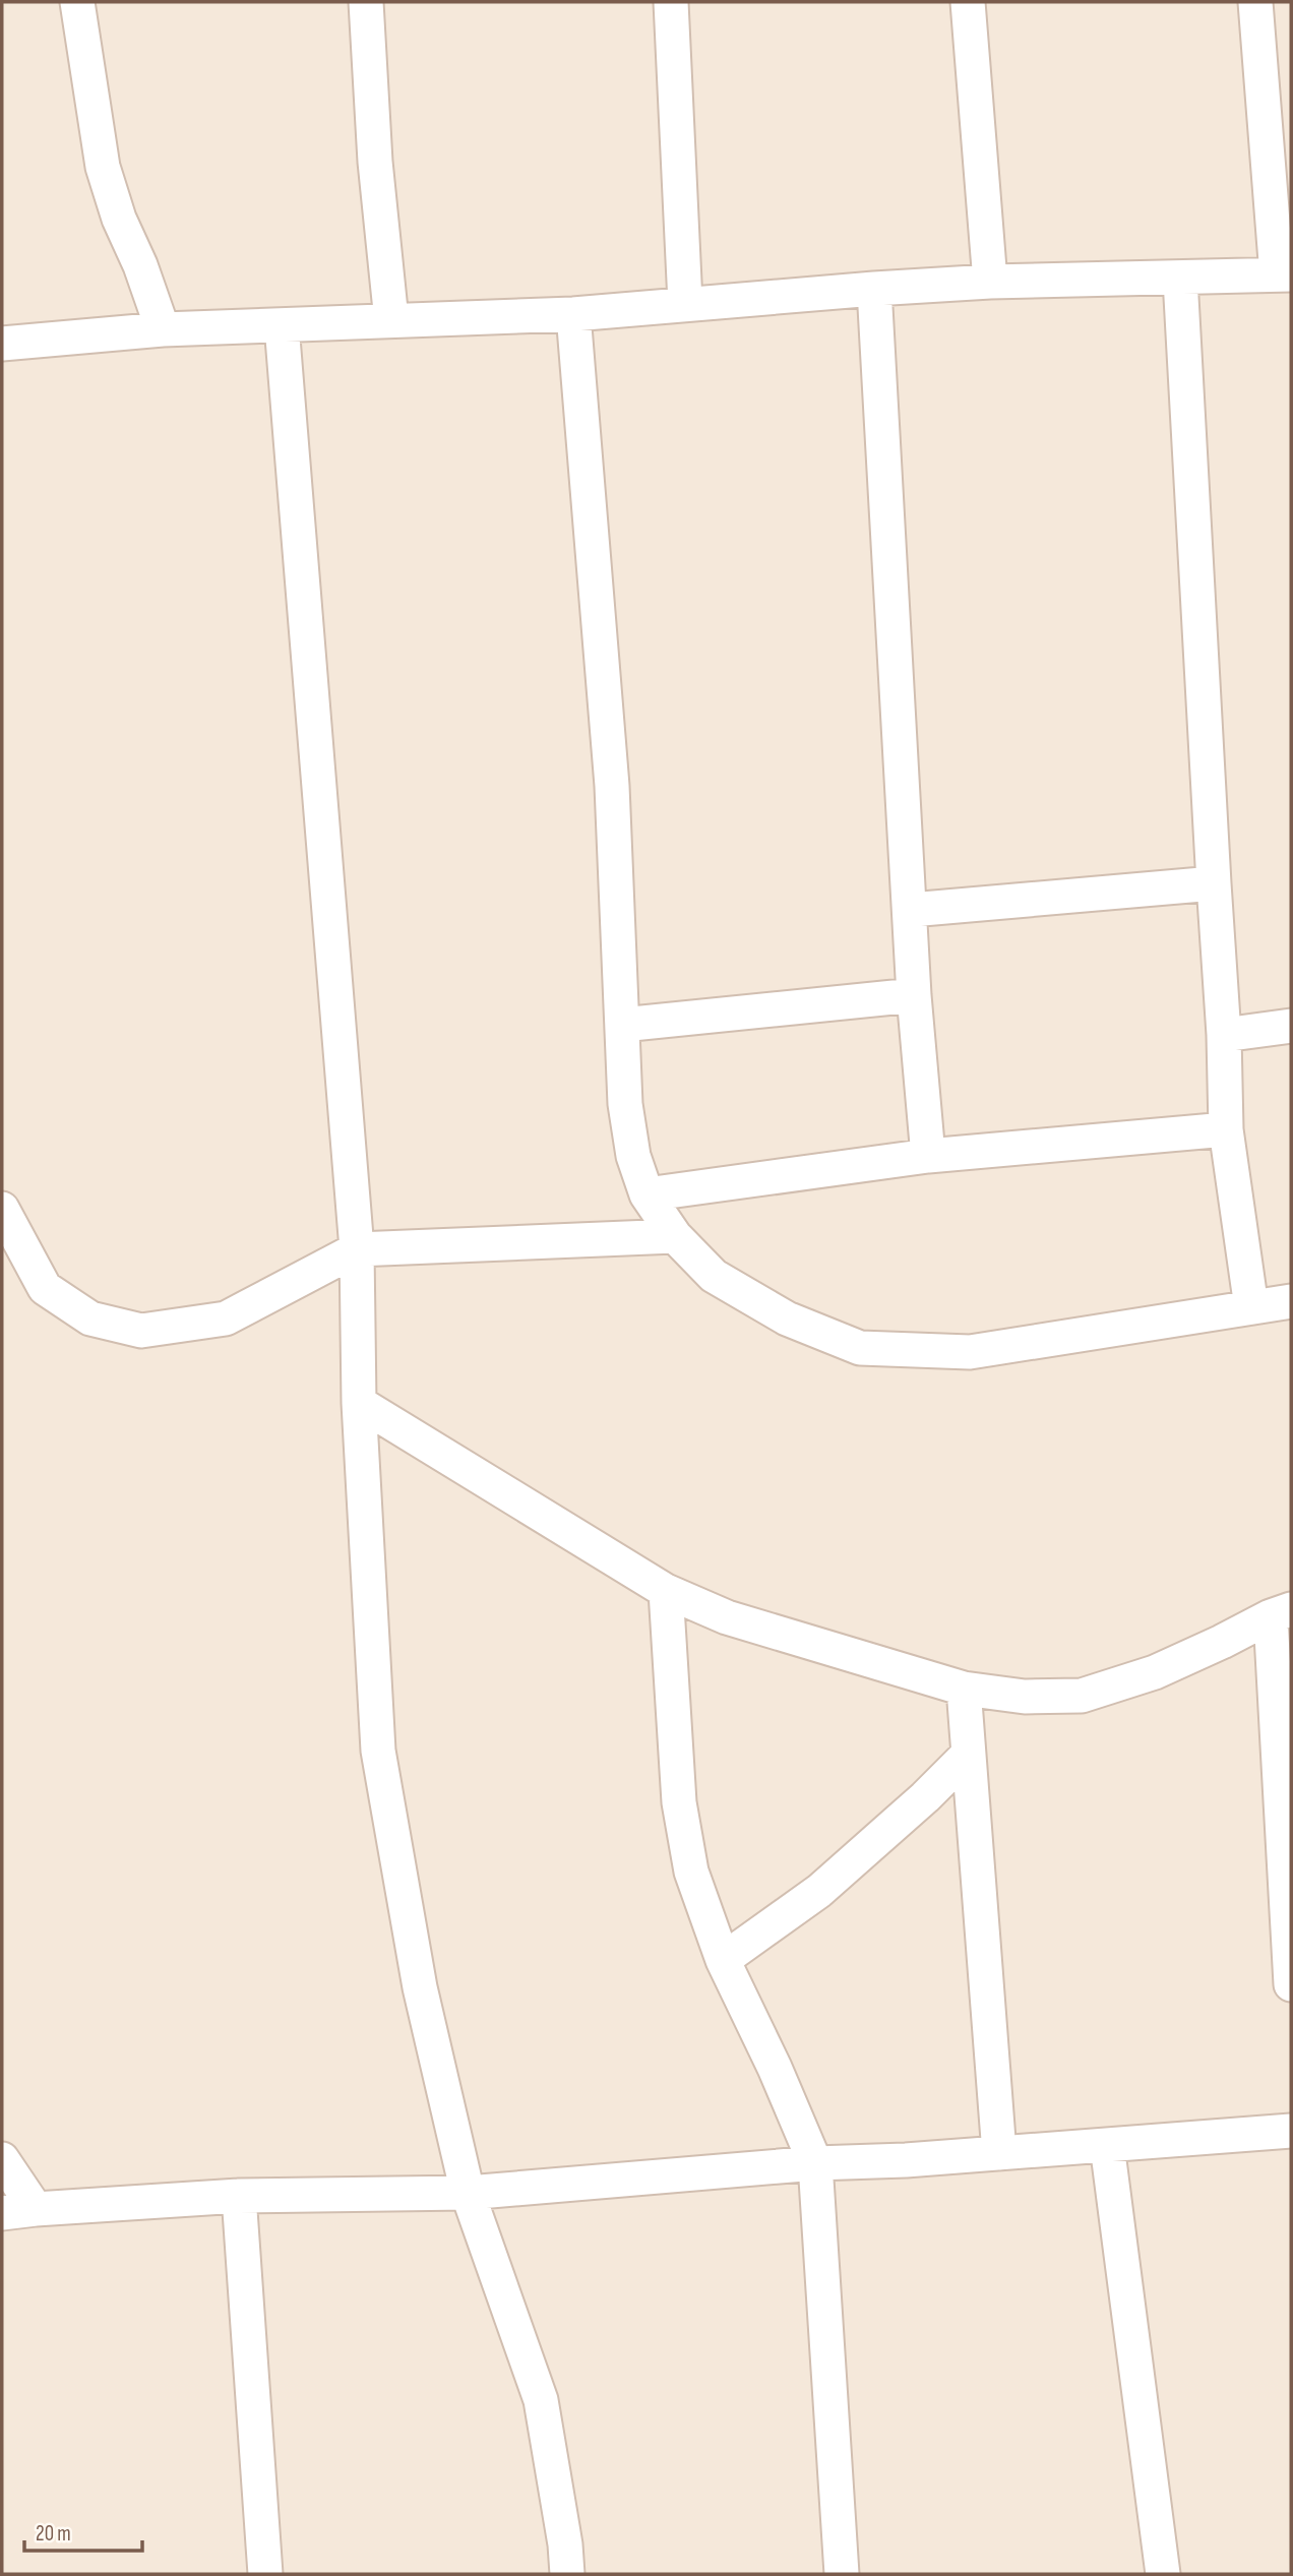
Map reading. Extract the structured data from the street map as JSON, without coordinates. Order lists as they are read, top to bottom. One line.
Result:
{"scale_bar":"20 m"}
